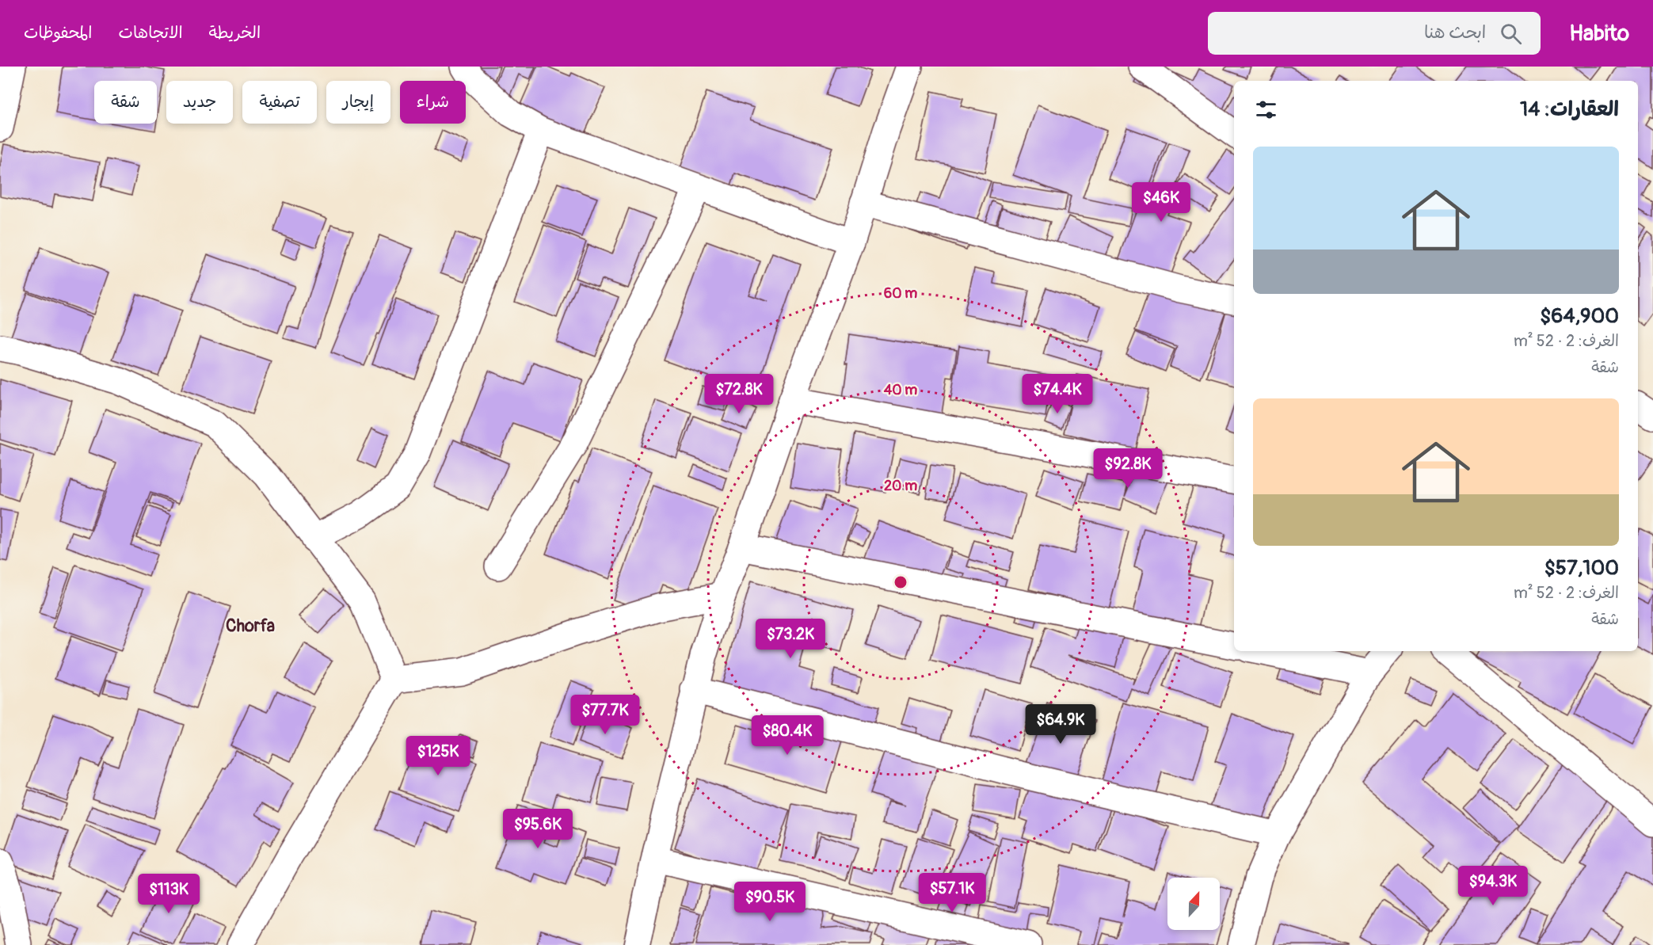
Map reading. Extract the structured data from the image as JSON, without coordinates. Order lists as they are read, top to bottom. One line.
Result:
{"districts":["Chorfa"],"north":"top","page":{"header":"Habito","search":"ابحث هنا","nav":["الخريطة","الاتجاهات","المحفوظات"],"chip":["شراء","إيجار","تصفية","جديد","شقة"],"heading":"العقارات: 14","list":[{"name":"$64,900","note":"الغرف: 2 · 52 m² · شقة"},{"name":"$57,100","note":"الغرف: 2 · 52 m² · شقة"}],"price":["$46K","$72.8K","$74.4K","$92.8K","$73.2K","$77.7K","$64.9K","$80.4K","$125K","$95.6K","$94.3K","$57.1K","$113K","$90.5K"]},"rings":["60 m","40 m","20 m"]}
